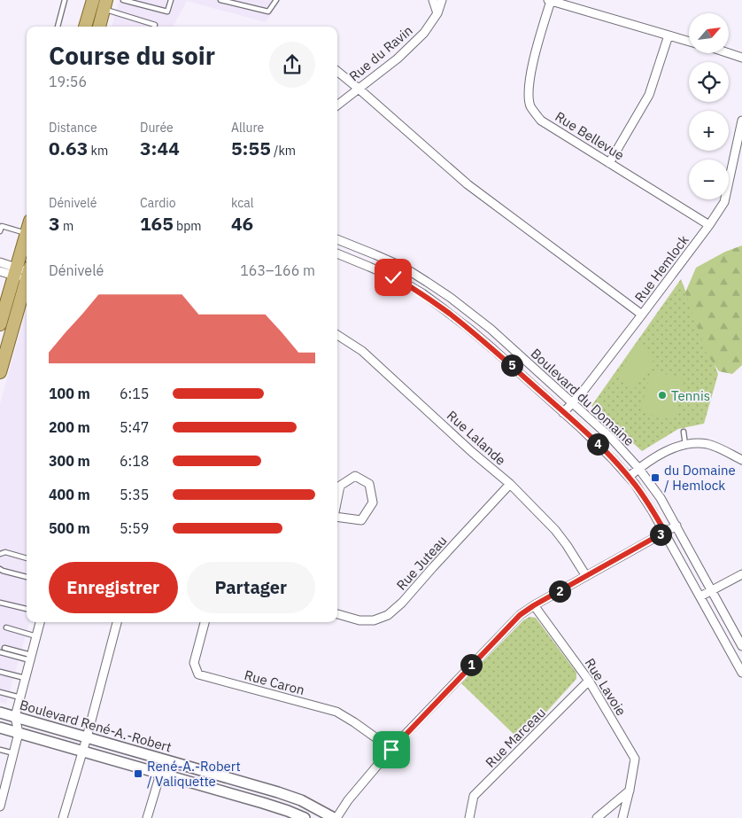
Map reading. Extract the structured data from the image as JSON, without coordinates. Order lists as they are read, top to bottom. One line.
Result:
{"streets":{"street":["Rue du Ravin","Rue Bellevue","Rue Hemlock","Boulevard du Domaine","Rue Lalande","Rue Juteau","Rue Caron","Rue Lavoie","Boulevard René-A.-Robert","Rue Marceau"]},"crossings":[["Rue Bellevue","Rue Hemlock"],["Rue Hemlock","Boulevard du Domaine"],["Rue Lalande","Rue Juteau"],["Rue Lavoie","Rue Marceau"]],"places":{"other":["Tennis"],"transit":["du Domaine / Hemlock","René-A.-Robert / Valiquette"]},"north":"top right","page":{"map_buttons":["+","−"],"heading":["Course du soir","19:56"],"stats":[["Distance","0.63 km"],["Durée","3:44"],["Allure","5:55 /km"],["Dénivelé","3 m"],["Cardio","165 bpm"],["kcal","46"]],"chart":["Dénivelé","163–166 m"],"pins":["5","4","3","2","1"],"list":[{"name":"100 m","note":"6:15"},{"name":"200 m","note":"5:47"},{"name":"300 m","note":"6:18"},{"name":"400 m","note":"5:35"},{"name":"500 m","note":"5:59"}],"buttons":["Enregistrer","Partager"]}}
